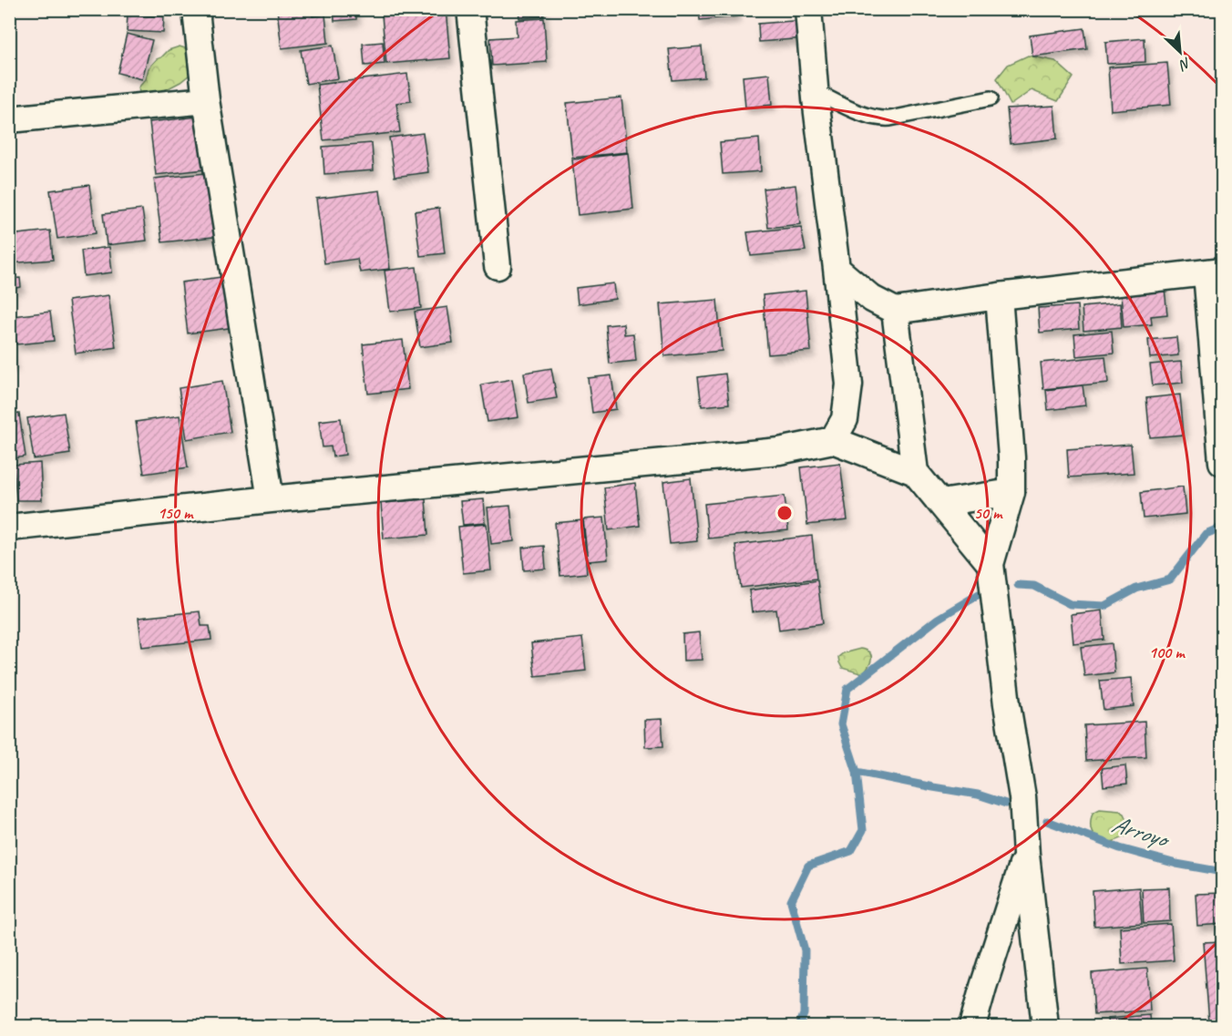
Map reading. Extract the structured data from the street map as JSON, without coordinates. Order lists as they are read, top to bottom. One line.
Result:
{"water":["Arroyo"],"north":"bottom right","rings":["50 m","150 m","100 m"]}
